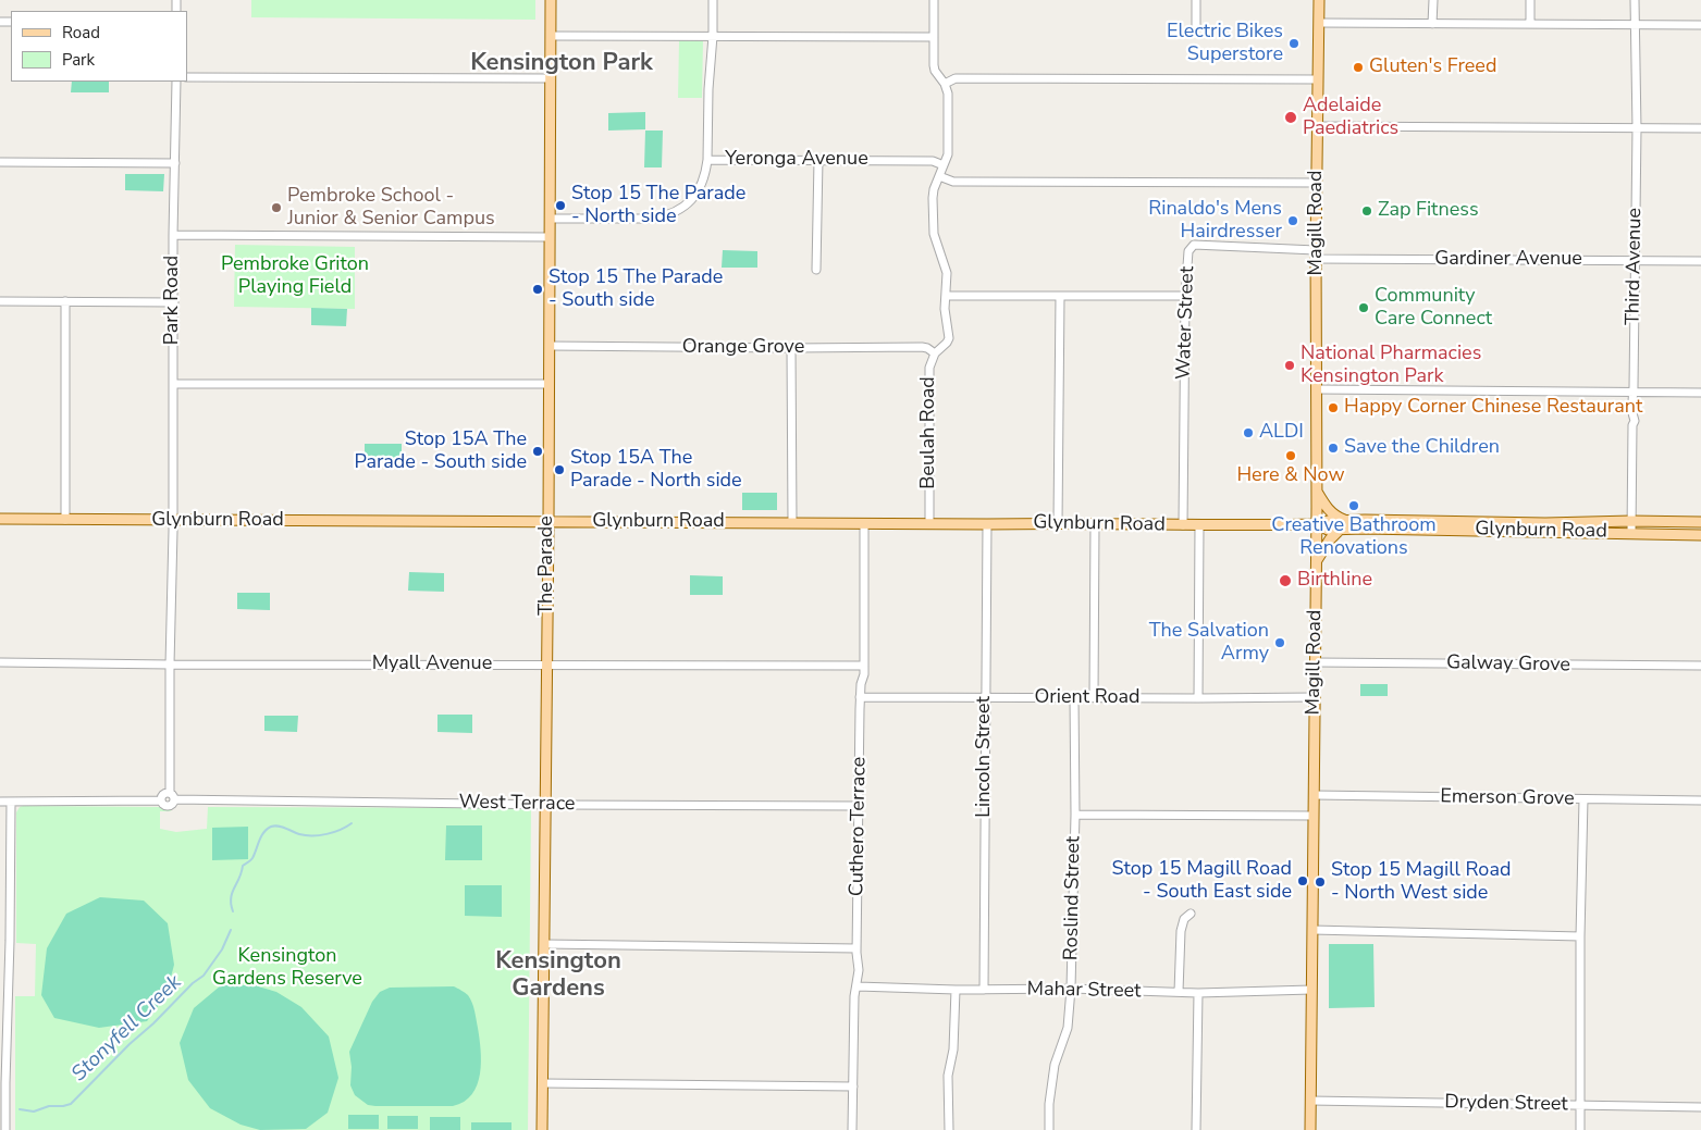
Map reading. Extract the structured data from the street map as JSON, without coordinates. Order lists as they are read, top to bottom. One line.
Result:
{"streets":{"main road":["Magill Road","Glynburn Road","The Parade"],"street":["Yeronga Avenue","Gardiner Avenue","Third Avenue","Park Road","Water Street","Orange Grove","Beulah Road","Myall Avenue","Galway Grove","Orient Road","Lincoln Street","Emerson Grove","West Terrace","Cuthero Terrace","Roslind Street","Mahar Street","Dryden Street"]},"crossings":[["Yeronga Avenue","Beulah Road"],["Yeronga Avenue","The Parade"],["Magill Road","Gardiner Avenue"],["Magill Road","Water Street"],["Magill Road","Glynburn Road"],["Magill Road","Galway Grove"],["Magill Road","Orient Road"],["Magill Road","Emerson Grove"],["Magill Road","Mahar Street"],["Magill Road","Dryden Street"],["Gardiner Avenue","Third Avenue"],["Gardiner Avenue","Water Street"],["Third Avenue","Glynburn Road"],["Park Road","Glynburn Road"],["Park Road","Myall Avenue"],["Park Road","West Terrace"],["Water Street","Glynburn Road"],["Orange Grove","Beulah Road"],["Orange Grove","The Parade"],["Beulah Road","Glynburn Road"],["Glynburn Road","The Parade"],["Glynburn Road","Lincoln Street"],["Glynburn Road","Cuthero Terrace"],["The Parade","Myall Avenue"],["The Parade","West Terrace"],["Myall Avenue","Cuthero Terrace"],["Orient Road","Lincoln Street"],["Orient Road","Cuthero Terrace"],["Orient Road","Roslind Street"],["Lincoln Street","Mahar Street"],["West Terrace","Cuthero Terrace"],["Cuthero Terrace","Mahar Street"],["Roslind Street","Mahar Street"]],"districts":["Kensington Park","Kensington Gardens"],"water":["Stonyfell Creek"],"parks":["Pembroke Griton Playing Field","Kensington Gardens Reserve"],"places":["Electric Bikes Superstore","Gluten's Freed","Adelaide Paediatrics","Stop 15 The Parade - North side","Pembroke School - Junior & Senior Campus","Zap Fitness","Rinaldo's Mens Hairdresser","Stop 15 The Parade - South side","Community Care Connect","National Pharmacies Kensington Park","Happy Corner Chinese Restaurant","ALDI","Save the Children","Stop 15A The Parade - South side","Here & Now","Stop 15A The Parade - North side","Creative Bathroom Renovations","Birthline","The Salvation Army","Stop 15 Magill Road - South East side","Stop 15 Magill Road - North West side"],"legend":["Road","Park"]}
